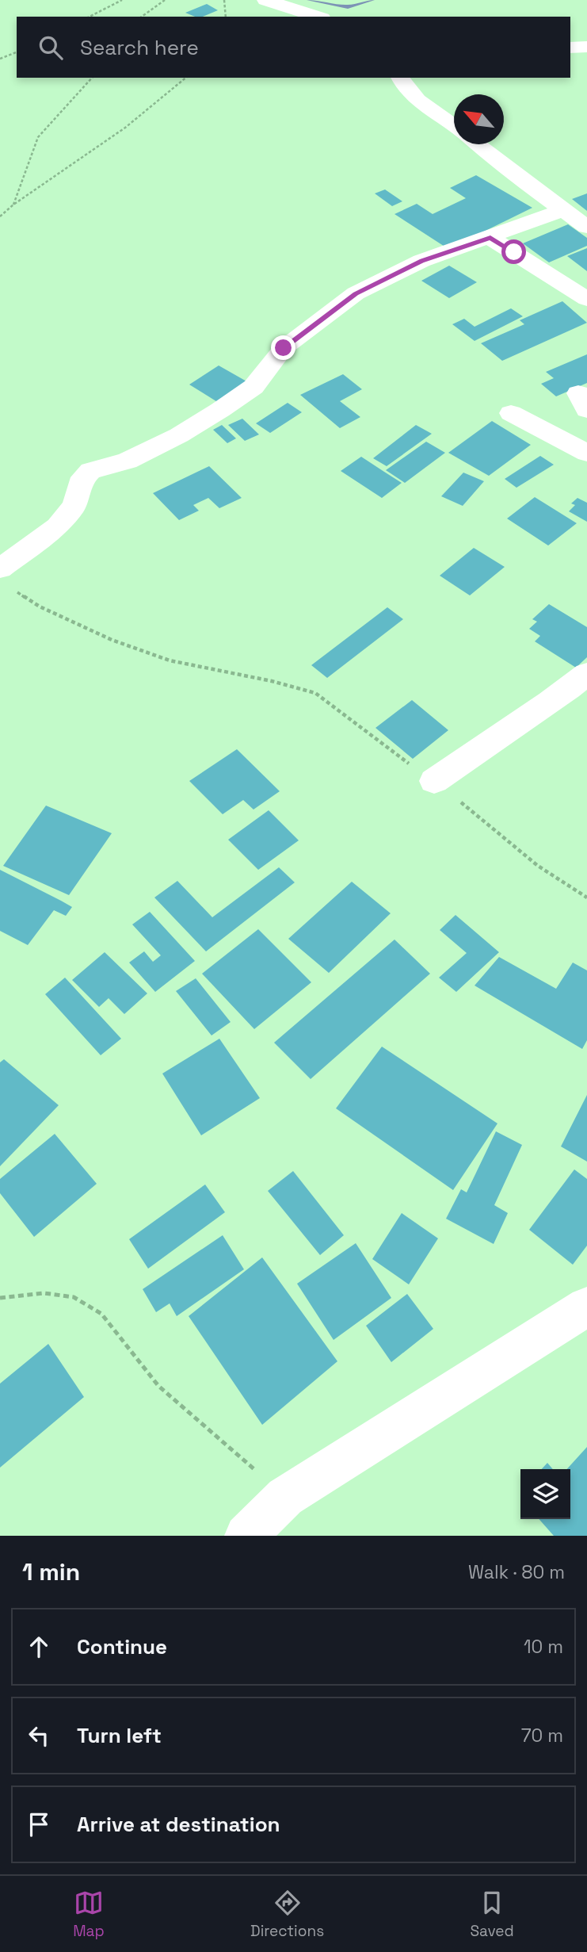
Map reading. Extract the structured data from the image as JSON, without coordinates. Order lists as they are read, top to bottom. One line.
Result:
{"north":"top left","page":{"search":"Search here","heading":["1 min","Walk · 80 m"],"list":[["Continue","10 m"],["Turn left","70 m"],"Arrive at destination"],"nav":["Map","Directions","Saved"]}}
